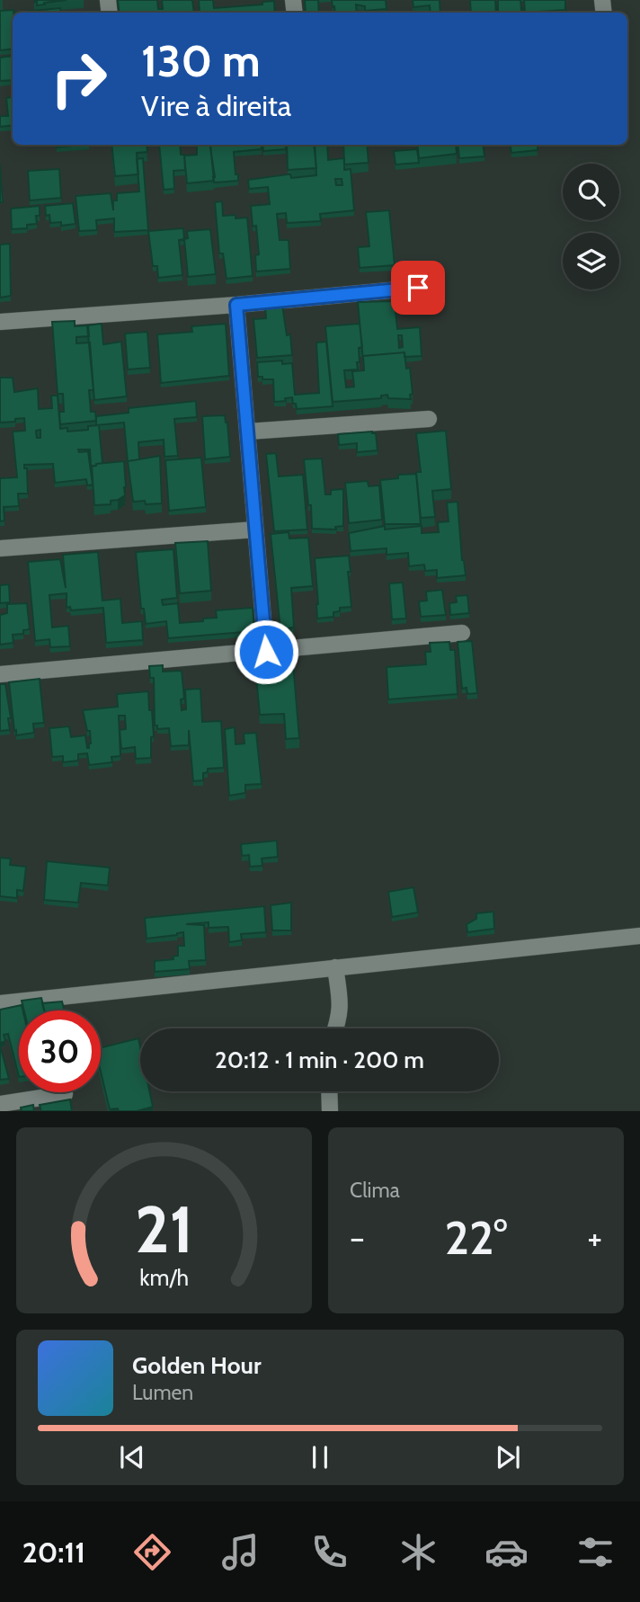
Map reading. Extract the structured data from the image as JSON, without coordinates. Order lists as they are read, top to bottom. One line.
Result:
{"page":{"turn":["130 m","Vire à direita"],"limit":"30","trip":"20:12 · 1 min · 200 m","tile":"Clima","heat":["−","22°","+"],"song":["Golden Hour","Lumen"],"tabs":"20:11","gauge":["21","km/h"]}}
